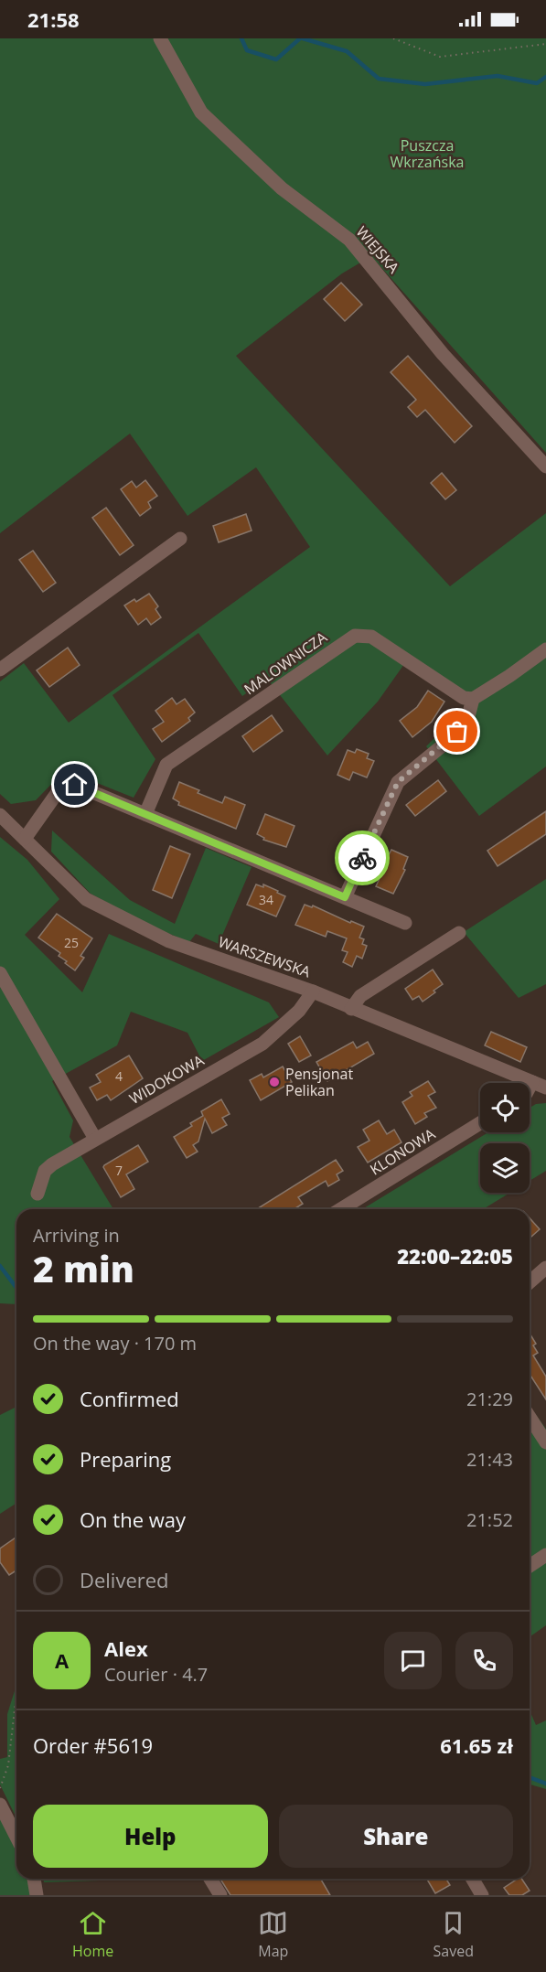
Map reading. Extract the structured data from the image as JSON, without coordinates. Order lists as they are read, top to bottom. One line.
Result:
{"streets":{"street":["WIEJSKA","MALOWNICZA","WARSZEWSKA","WIDOKOWA","KLONOWA"]},"crossings":[["WARSZEWSKA","WIDOKOWA"]],"parks":["Puszcza Wkrzańska"],"places":["Pensjonat Pelikan"],"house_numbers":["34","25","4","7"],"page":{"status":"21:58","heading":["2 min","Arriving in","22:00–22:05"],"panel":["Alex","Courier · 4.7","Order #5619","61.65 zł"],"bar":"On the way · 170 m","list":[["Confirmed","21:29"],["Preparing","21:43"],["On the way","21:52"],"Delivered"],"round":"A","buttons":["Help","Share"],"tabs":["Home","Map","Saved"]}}
